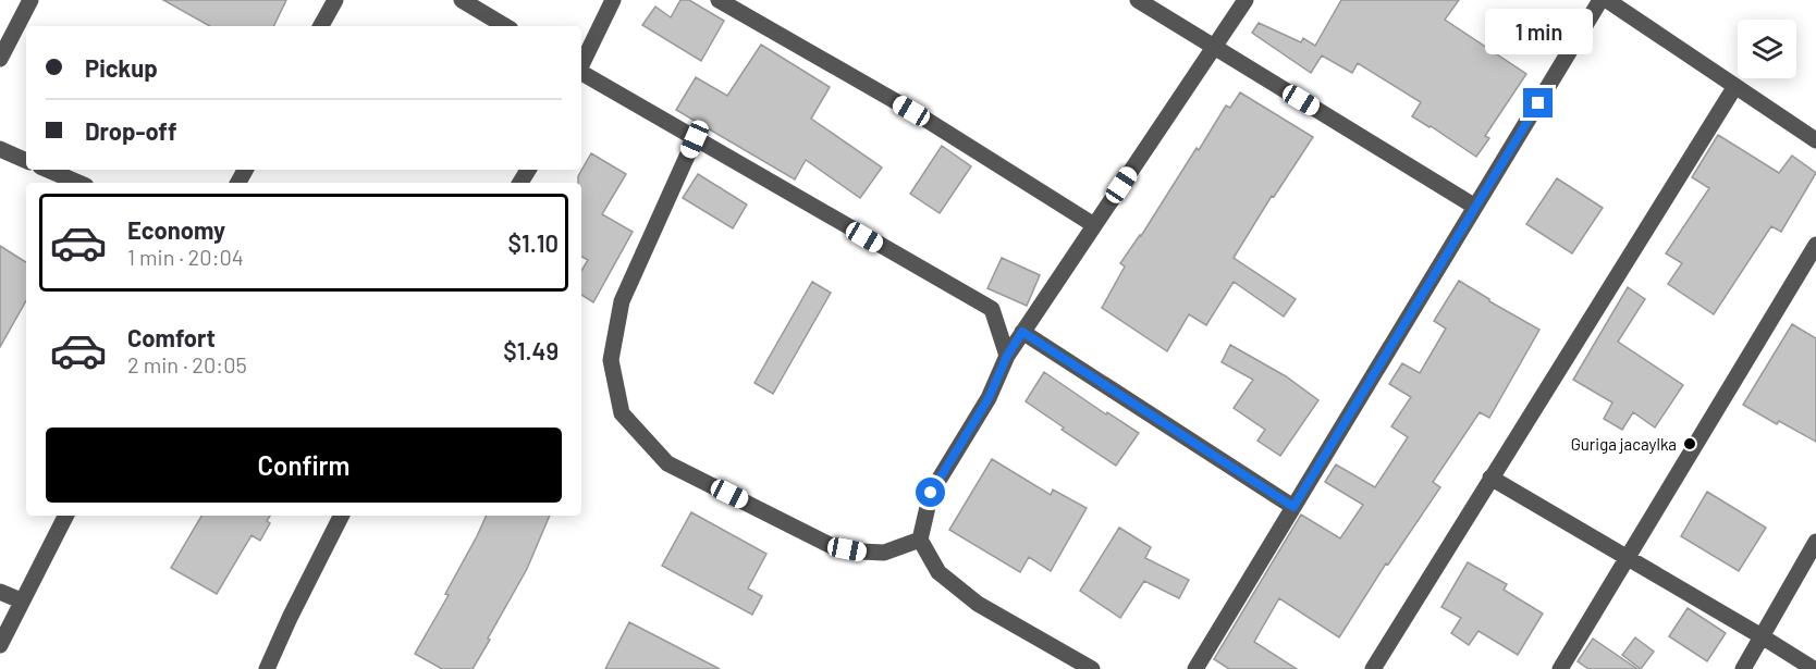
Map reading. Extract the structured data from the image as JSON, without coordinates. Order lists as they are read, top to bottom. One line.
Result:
{"places":["Guriga jacaylka"],"page":{"bubble":"1 min","banner":["Pickup","Drop-off"],"list":[{"name":"Economy","note":"1 min · 20:04","value":"$1.10"},{"name":"Comfort","note":"2 min · 20:05","value":"$1.49"}],"buttons":"Confirm"}}
